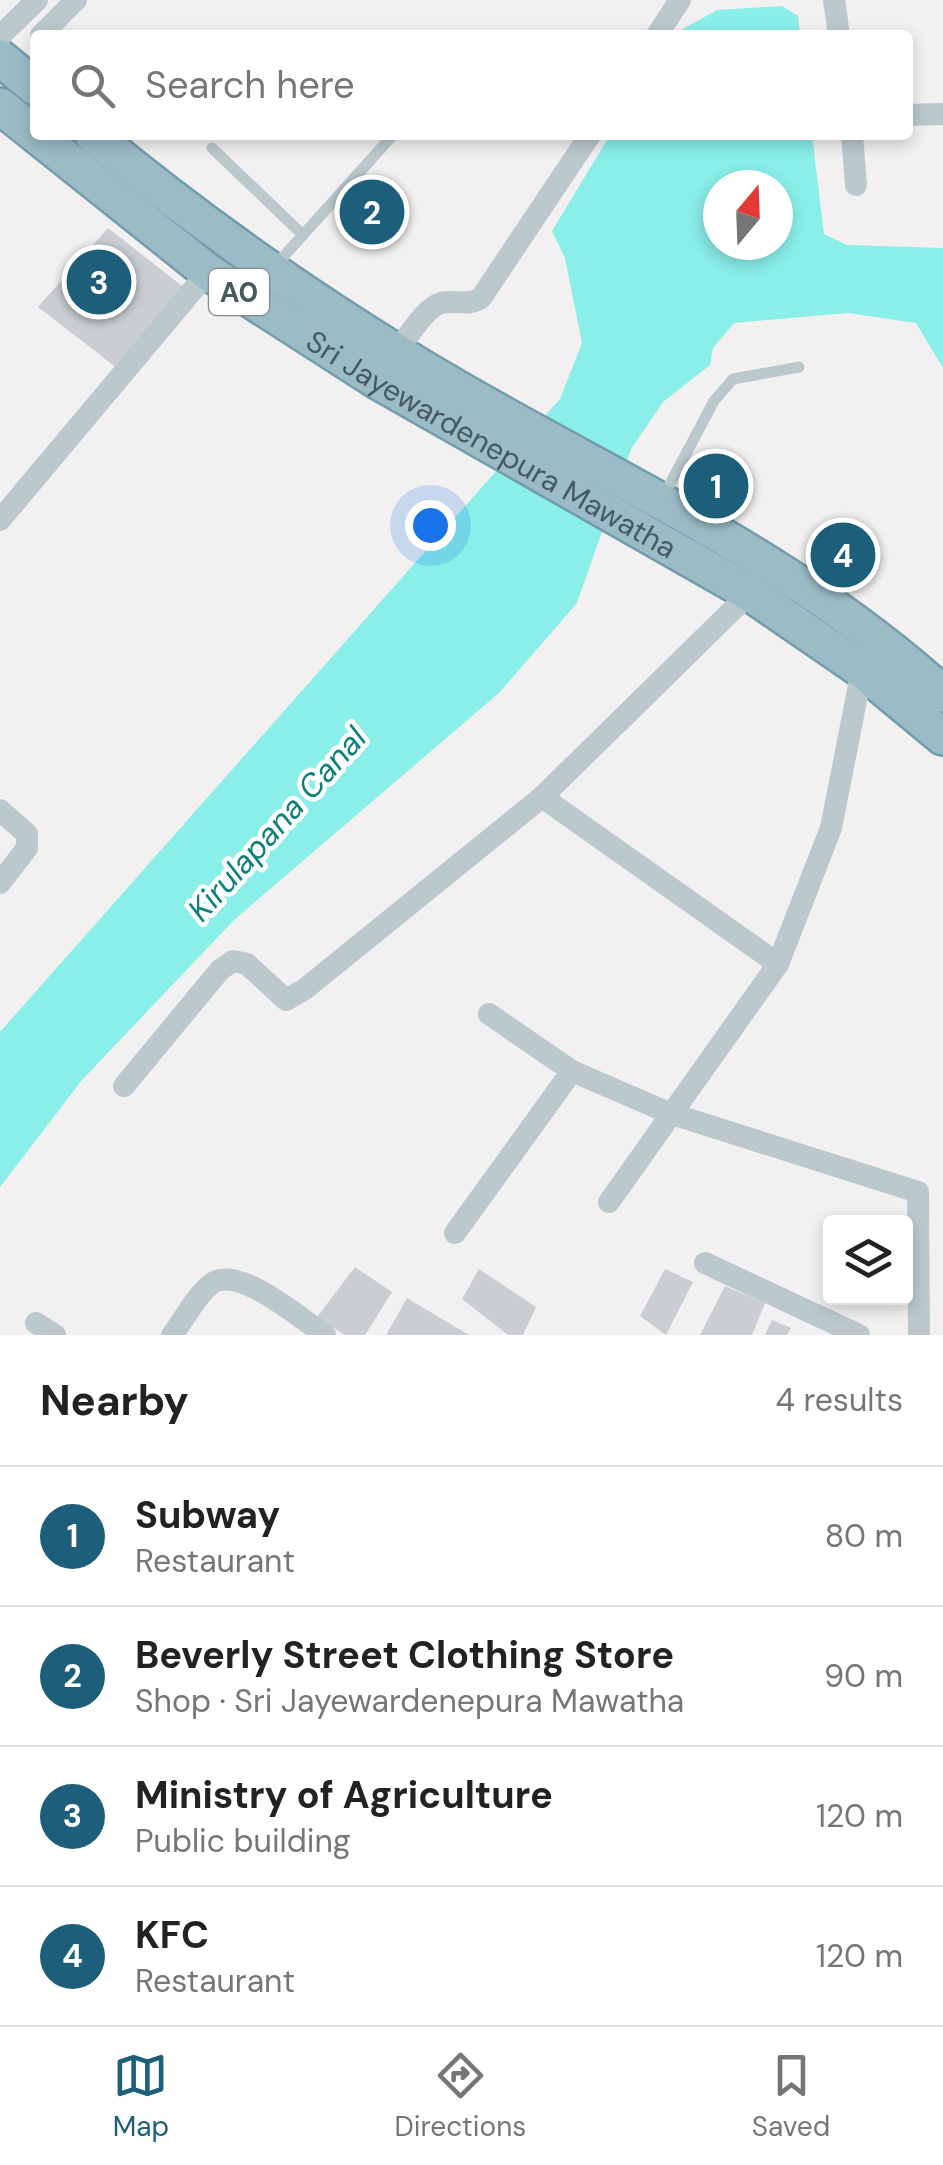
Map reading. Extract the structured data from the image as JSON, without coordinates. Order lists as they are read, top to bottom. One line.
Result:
{"streets":{"highway":["A0","Sri Jayewardenepura Mawatha"]},"water":["Kirulapana Canal"],"north":"top","page":{"search":"Search here","pins":["2","3","1","4"],"heading":["Nearby","4 results"],"list":[{"mark":"1","name":"Subway","note":"Restaurant","value":"80 m"},{"mark":"2","name":"Beverly Street Clothing Store","note":"Shop · Sri Jayewardenepura Mawatha","value":"90 m"},{"mark":"3","name":"Ministry of Agriculture","note":"Public building","value":"120 m"},{"mark":"4","name":"KFC","note":"Restaurant","value":"120 m"}],"nav":["Map","Directions","Saved"]}}
